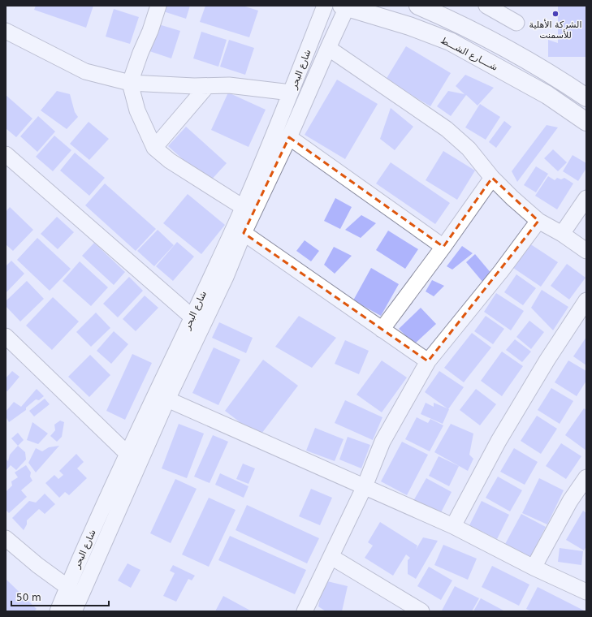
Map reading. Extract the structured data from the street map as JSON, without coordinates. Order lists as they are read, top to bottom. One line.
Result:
{"streets":{"main road":["شــــارع الشـــط"],"street":["شارع البحر"]},"crossings":[["شــــارع الشـــط","شارع البحر"]],"places":["الشركة الأهلية للأسمنت"],"scale_bar":"50 m"}
